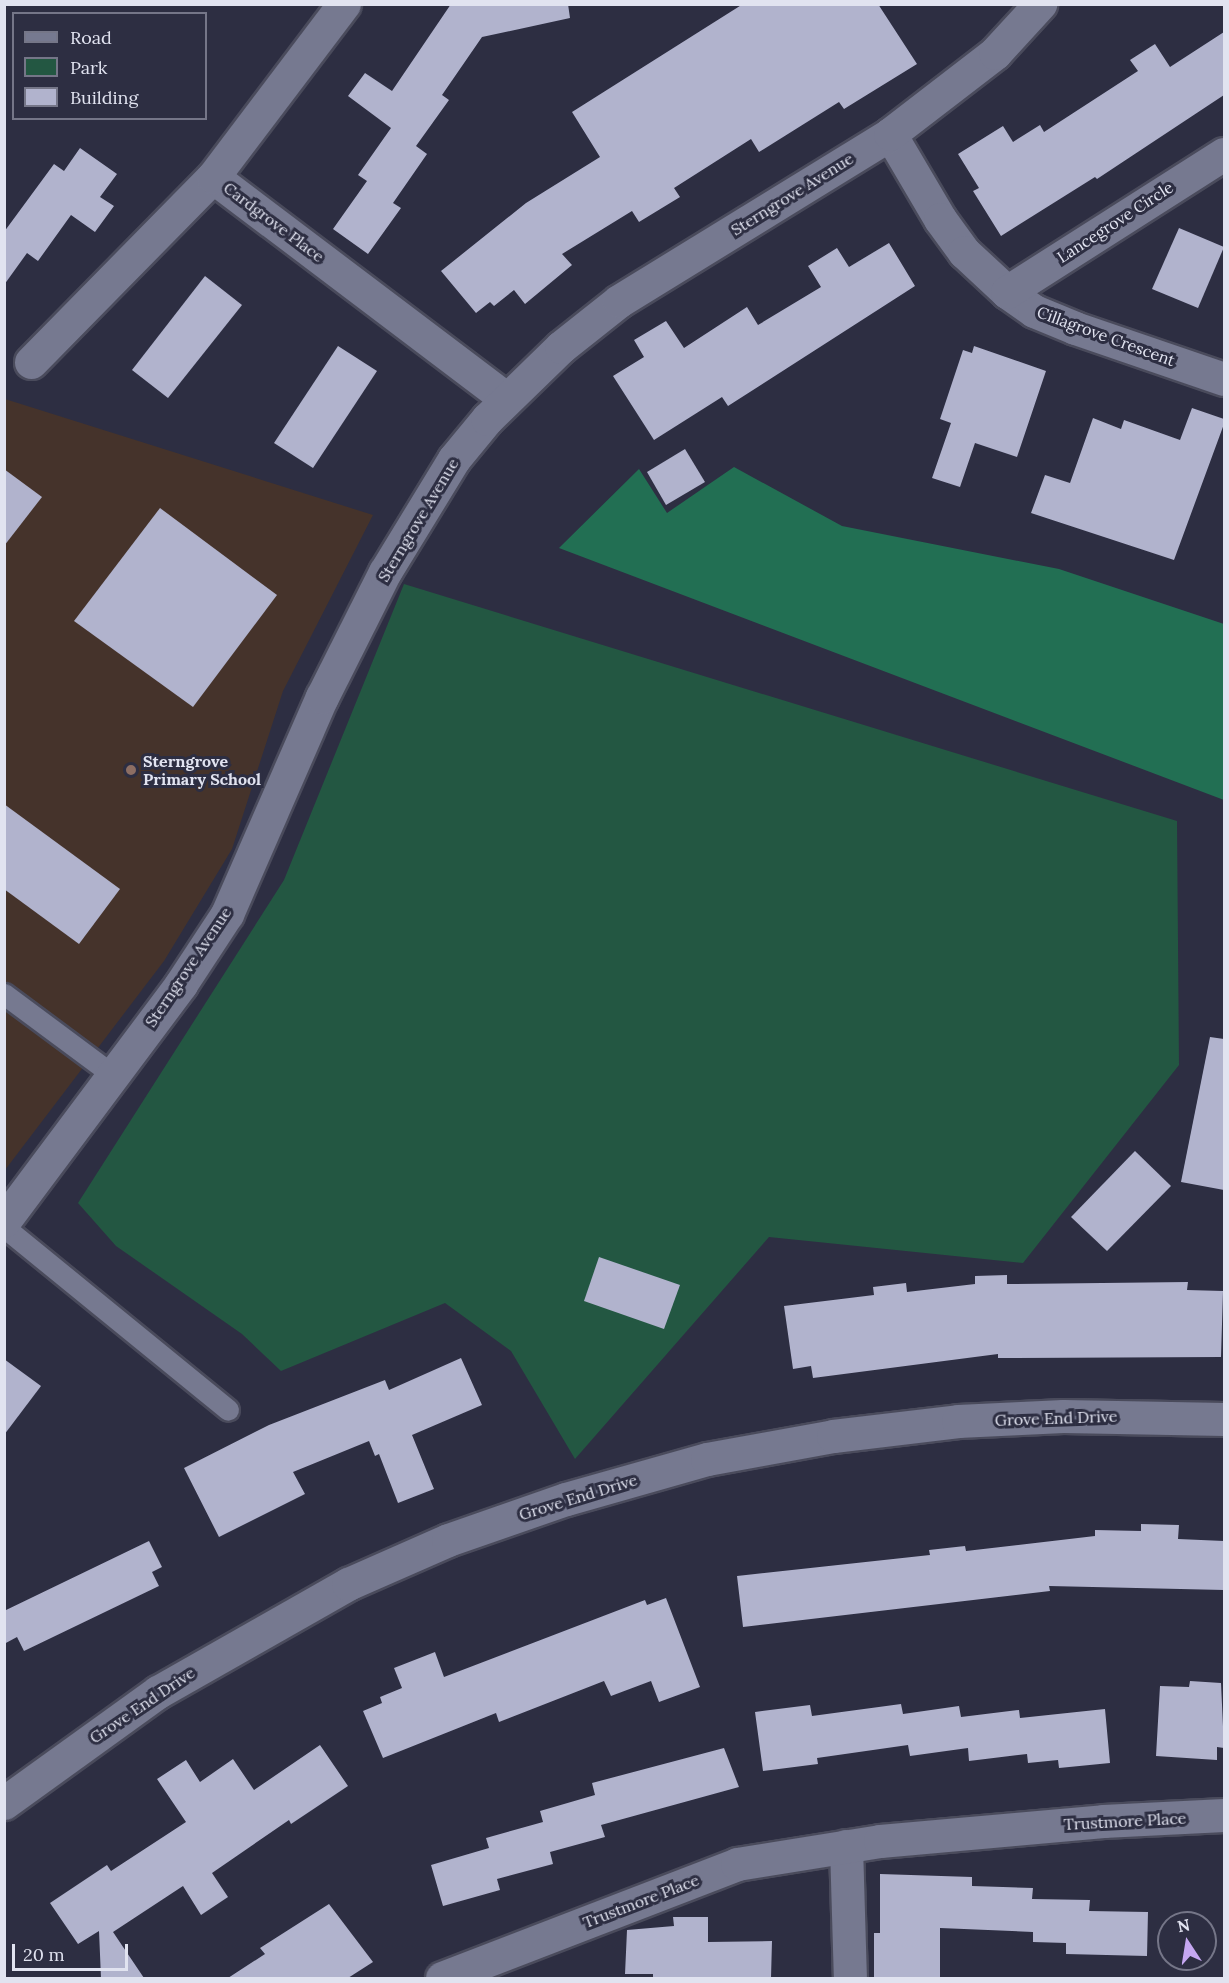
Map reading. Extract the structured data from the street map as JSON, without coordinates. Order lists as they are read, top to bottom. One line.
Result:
{"streets":{"street":["Sterngrove Avenue","Cardgrove Place","Lancegrove Circle","Cillagrove Crescent","Grove End Drive","Trustmore Place"]},"crossings":[["Sterngrove Avenue","Cardgrove Place"],["Sterngrove Avenue","Cillagrove Crescent"],["Lancegrove Circle","Cillagrove Crescent"]],"places":["Sterngrove Primary School"],"legend":["Road","Park","Building"],"scale_bar":"20 m","north":"top"}
